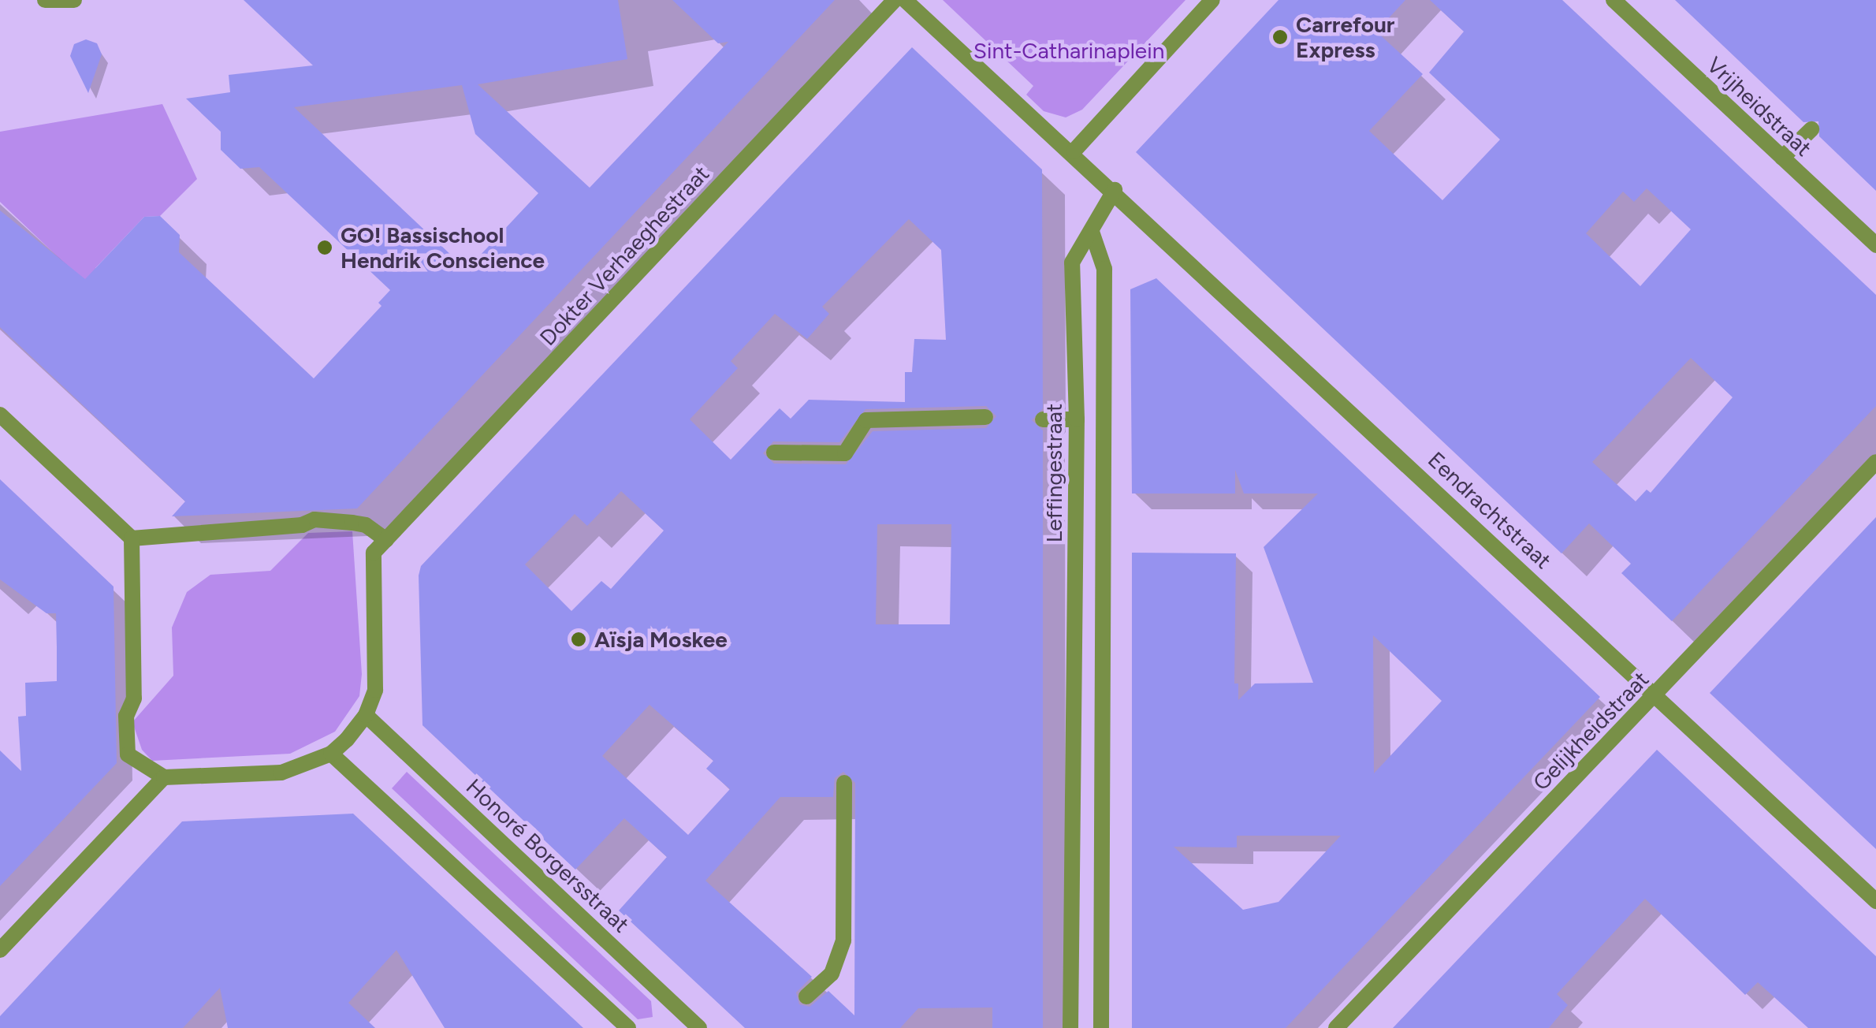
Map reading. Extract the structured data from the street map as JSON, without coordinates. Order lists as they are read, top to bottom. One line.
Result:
{"streets":{"street":["Vrijheidstraat","Dokter Verhaeghestraat","Leffingestraat","Eendrachtstraat","Gelijkheidstraat","Honoré Borgersstraat"]},"crossings":[["Leffingestraat","Eendrachtstraat"],["Eendrachtstraat","Gelijkheidstraat"]],"parks":["Sint-Catharinaplein"],"places":["Carrefour Express","GO! Bassischool Hendrik Conscience","Aïsja Moskee"]}
